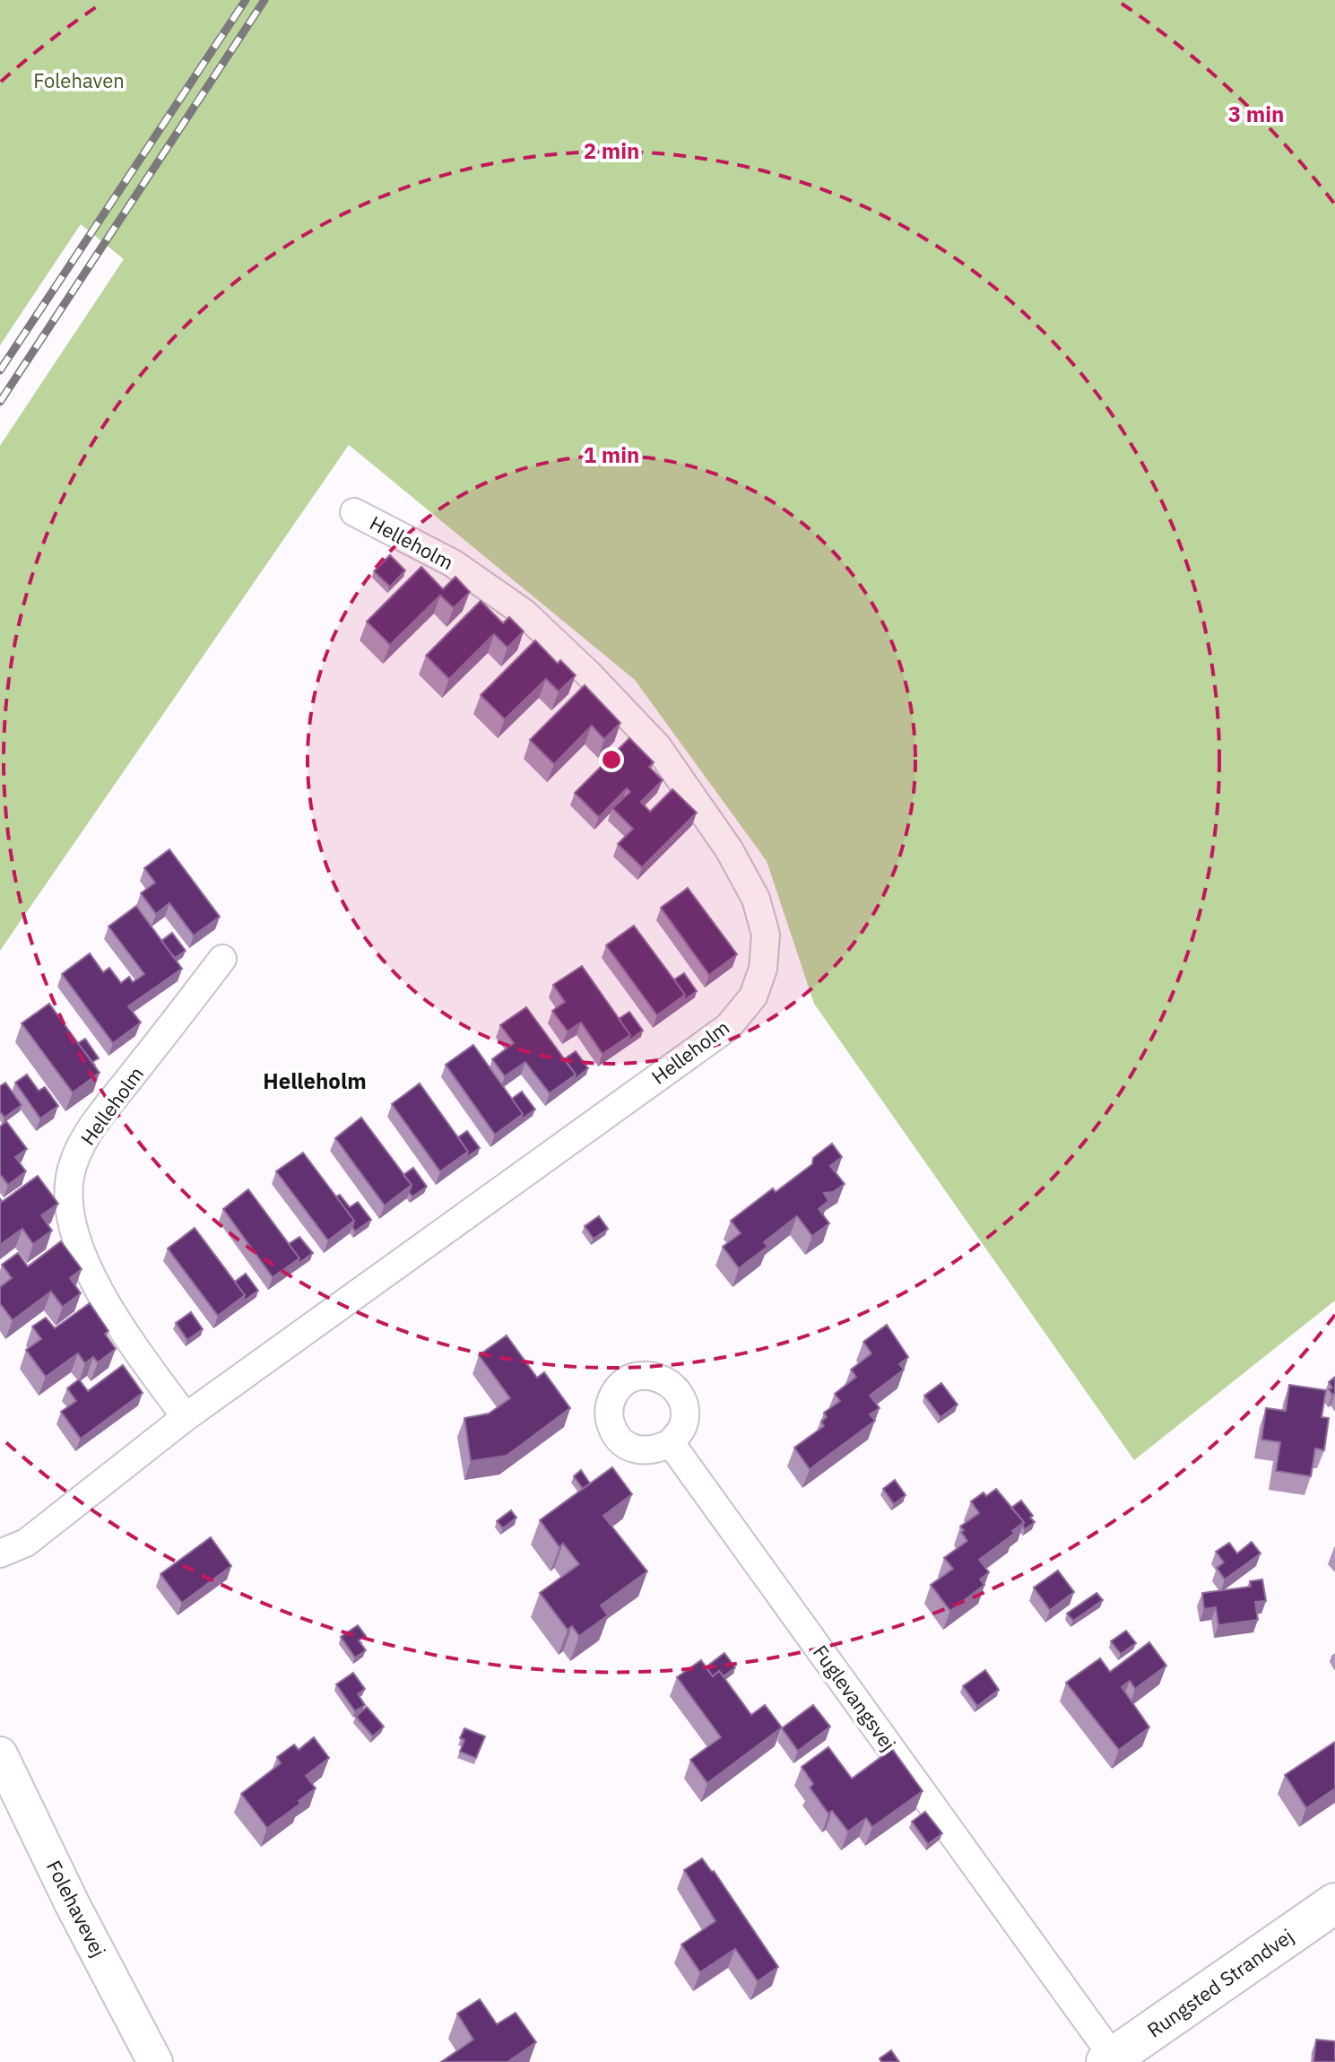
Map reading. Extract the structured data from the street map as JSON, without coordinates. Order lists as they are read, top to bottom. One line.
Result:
{"streets":{"main road":["Rungsted Strandvej"],"street":["Helleholm","Fuglevangsvej","Folehavevej"]},"crossings":[["Fuglevangsvej","Rungsted Strandvej"]],"districts":["Helleholm"],"parks":["Folehaven"],"rings":["3 min","2 min","1 min"]}
